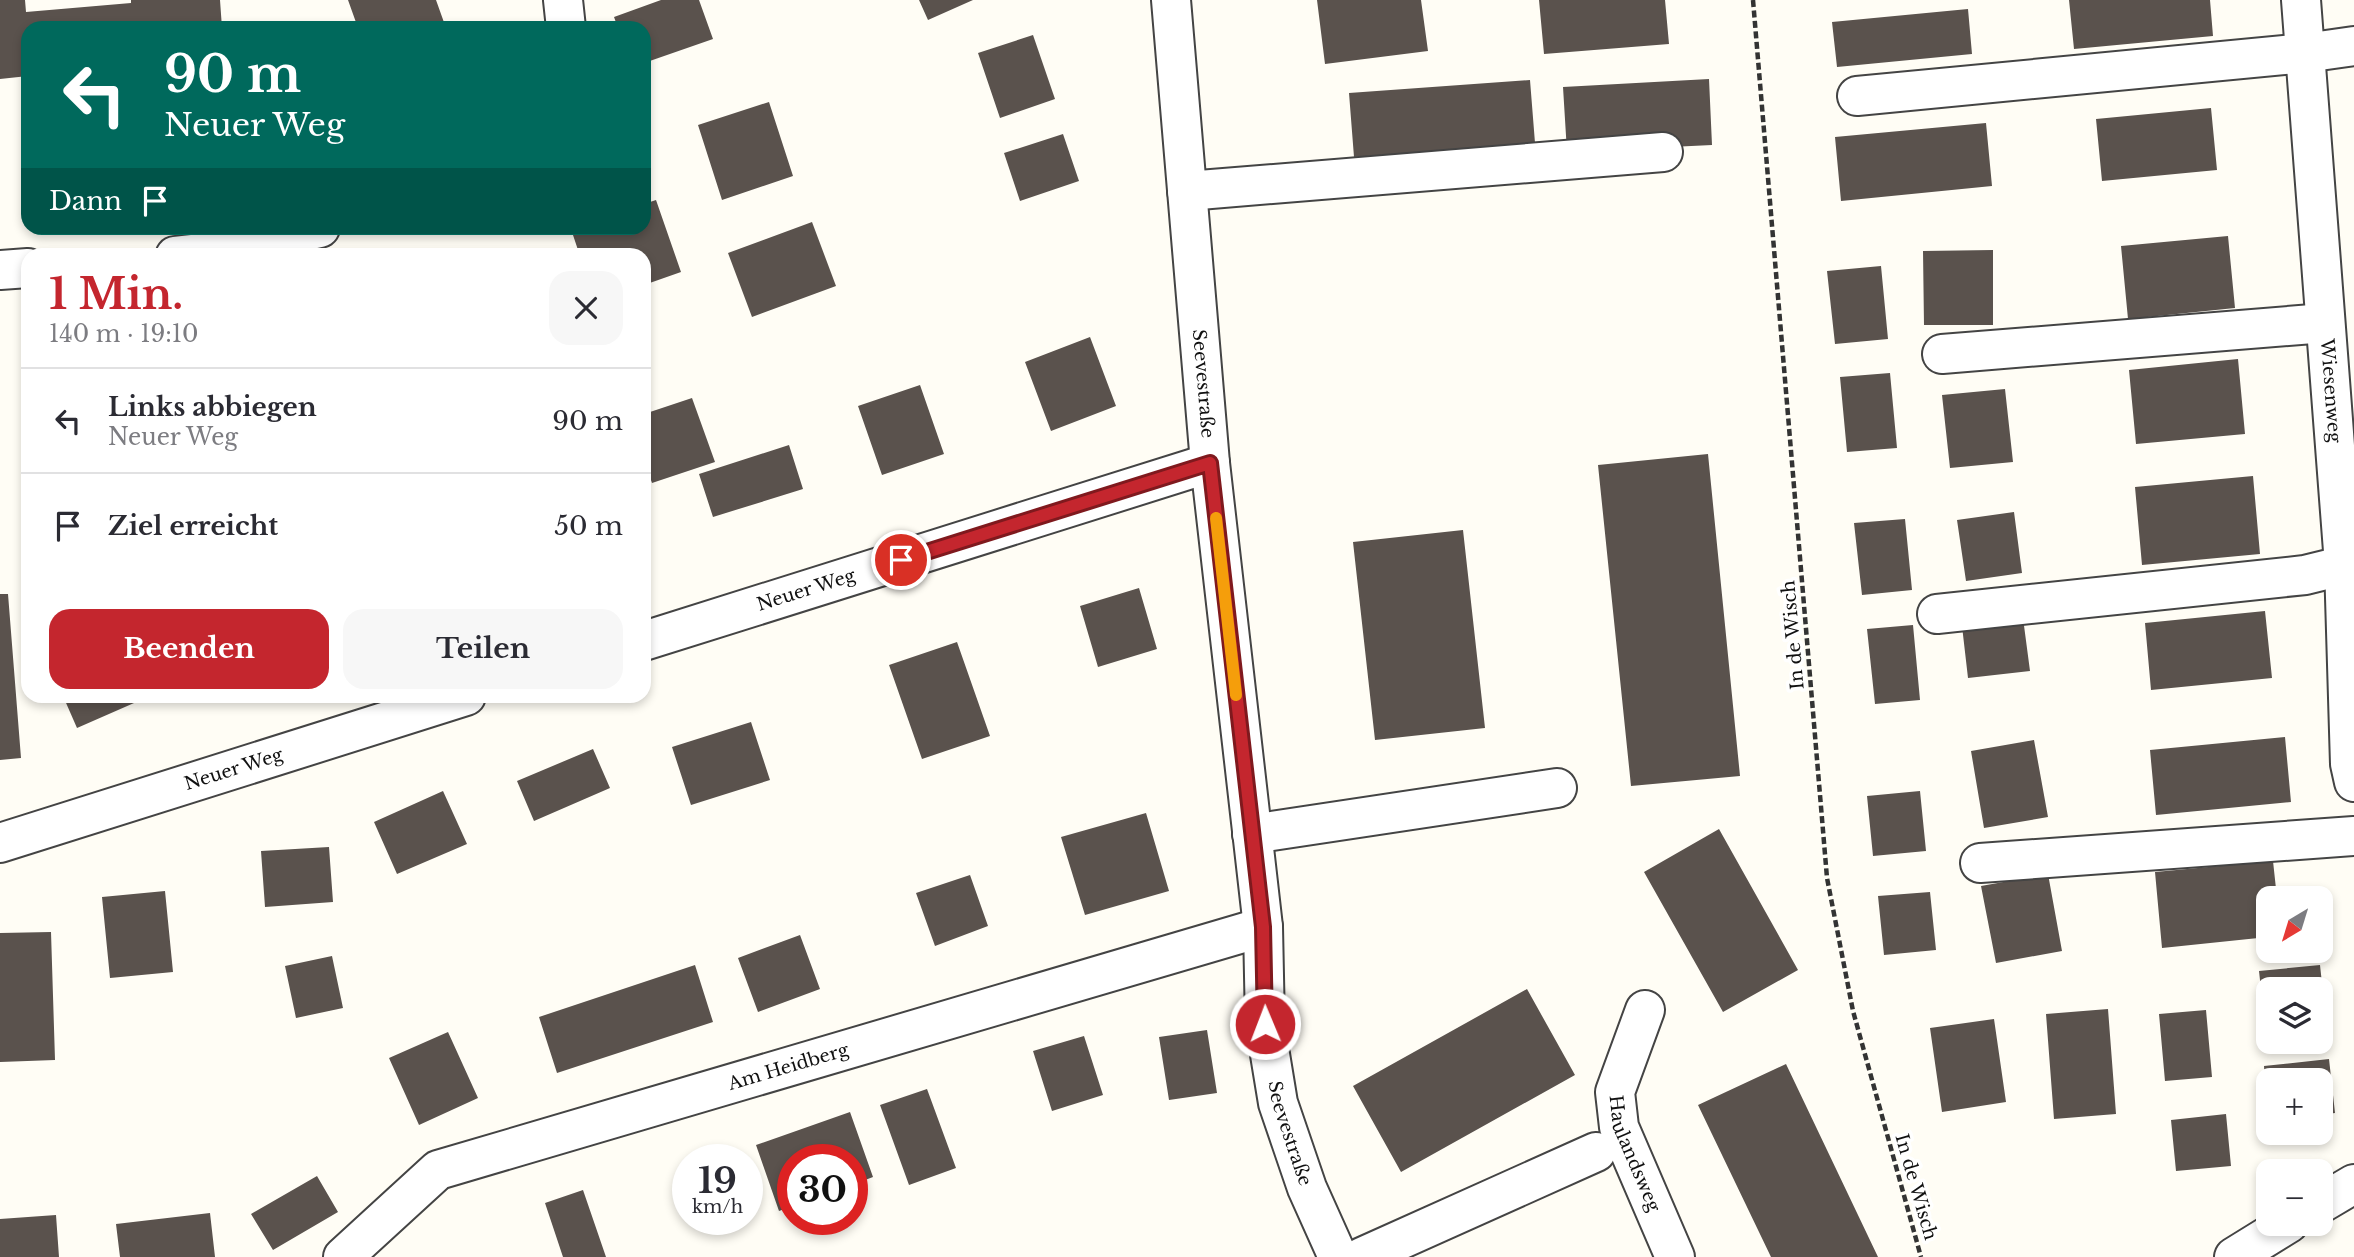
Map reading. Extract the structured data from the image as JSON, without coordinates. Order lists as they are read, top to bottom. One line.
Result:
{"streets":{"street":["Seevestraße","Wiesenweg","Neuer Weg","Am Heidberg","Haulandsweg"],"path":["In de Wisch"]},"crossings":[["Seevestraße","Neuer Weg"],["Seevestraße","Am Heidberg"]],"north":"bottom left","page":{"turn":["90 m","Neuer Weg"],"then":"Dann","heading":["1 Min.","140 m · 19:10"],"list":[{"name":"Links abbiegen","note":"Neuer Weg","value":"90 m"},{"name":"Ziel erreicht","value":"50 m"}],"buttons":["Beenden","Teilen"],"map_buttons":["+","−"],"speed":"19 km/h","limit":"30"}}
